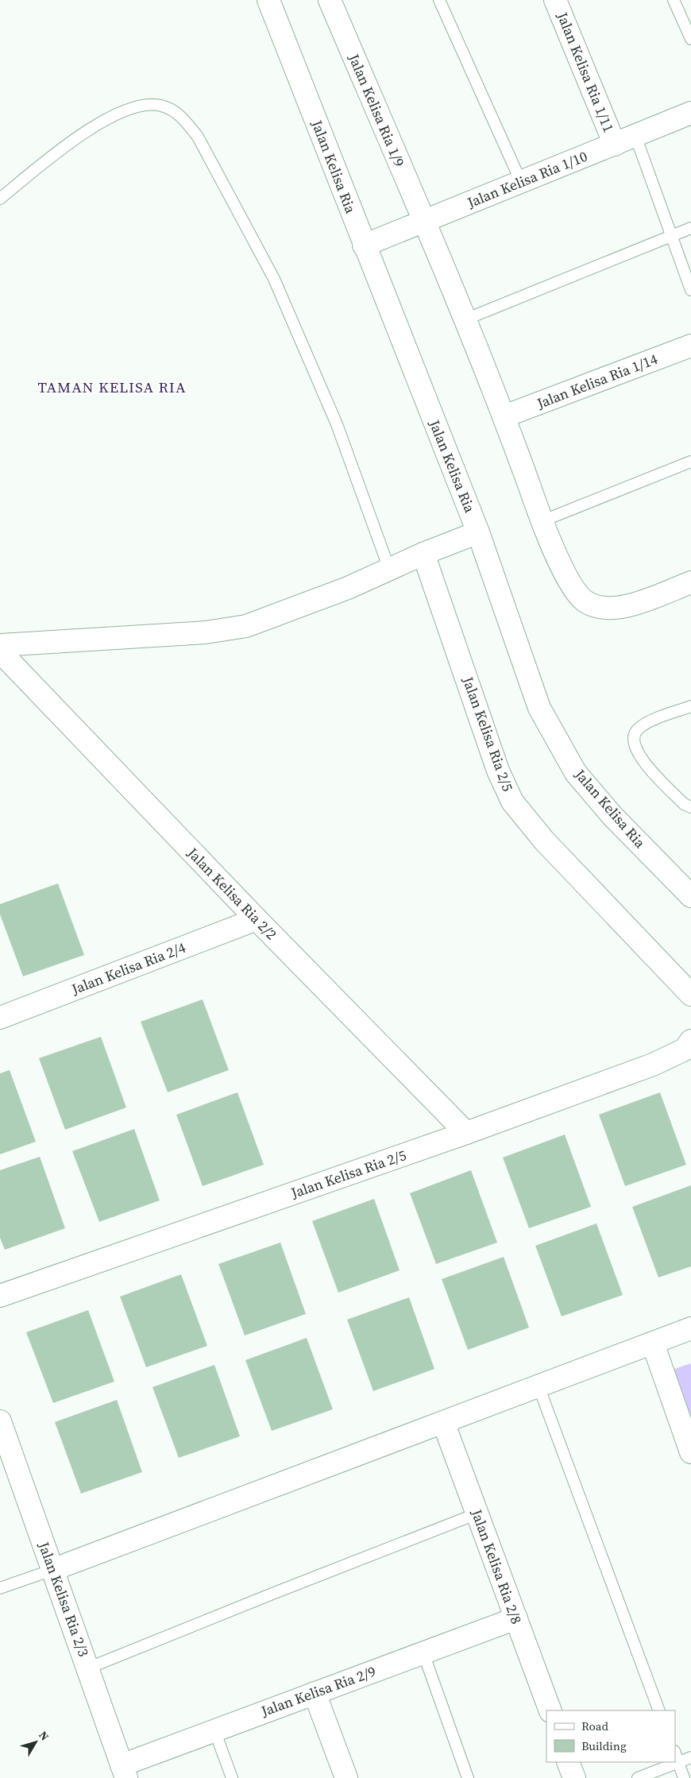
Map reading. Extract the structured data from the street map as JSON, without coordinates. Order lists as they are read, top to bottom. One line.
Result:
{"streets":{"street":["Jalan Kelisa Ria 1/11","Jalan Kelisa Ria 1/9","Jalan Kelisa Ria","Jalan Kelisa Ria 1/10","Jalan Kelisa Ria 1/14","Jalan Kelisa Ria 2/5","Jalan Kelisa Ria 2/2","Jalan Kelisa Ria 2/4","Jalan Kelisa Ria 2/8","Jalan Kelisa Ria 2/3","Jalan Kelisa Ria 2/9"]},"crossings":[["Jalan Kelisa Ria 1/11","Jalan Kelisa Ria 1/10"],["Jalan Kelisa Ria 1/9","Jalan Kelisa Ria 1/10"],["Jalan Kelisa Ria 1/9","Jalan Kelisa Ria 1/14"],["Jalan Kelisa Ria","Jalan Kelisa Ria 1/10"],["Jalan Kelisa Ria 2/5","Jalan Kelisa Ria 2/2"],["Jalan Kelisa Ria 2/2","Jalan Kelisa Ria 2/4"],["Jalan Kelisa Ria 2/8","Jalan Kelisa Ria 2/9"],["Jalan Kelisa Ria 2/3","Jalan Kelisa Ria 2/9"]],"districts":["TAMAN KELISA RIA"],"legend":["Road","Building"],"north":"top right"}
